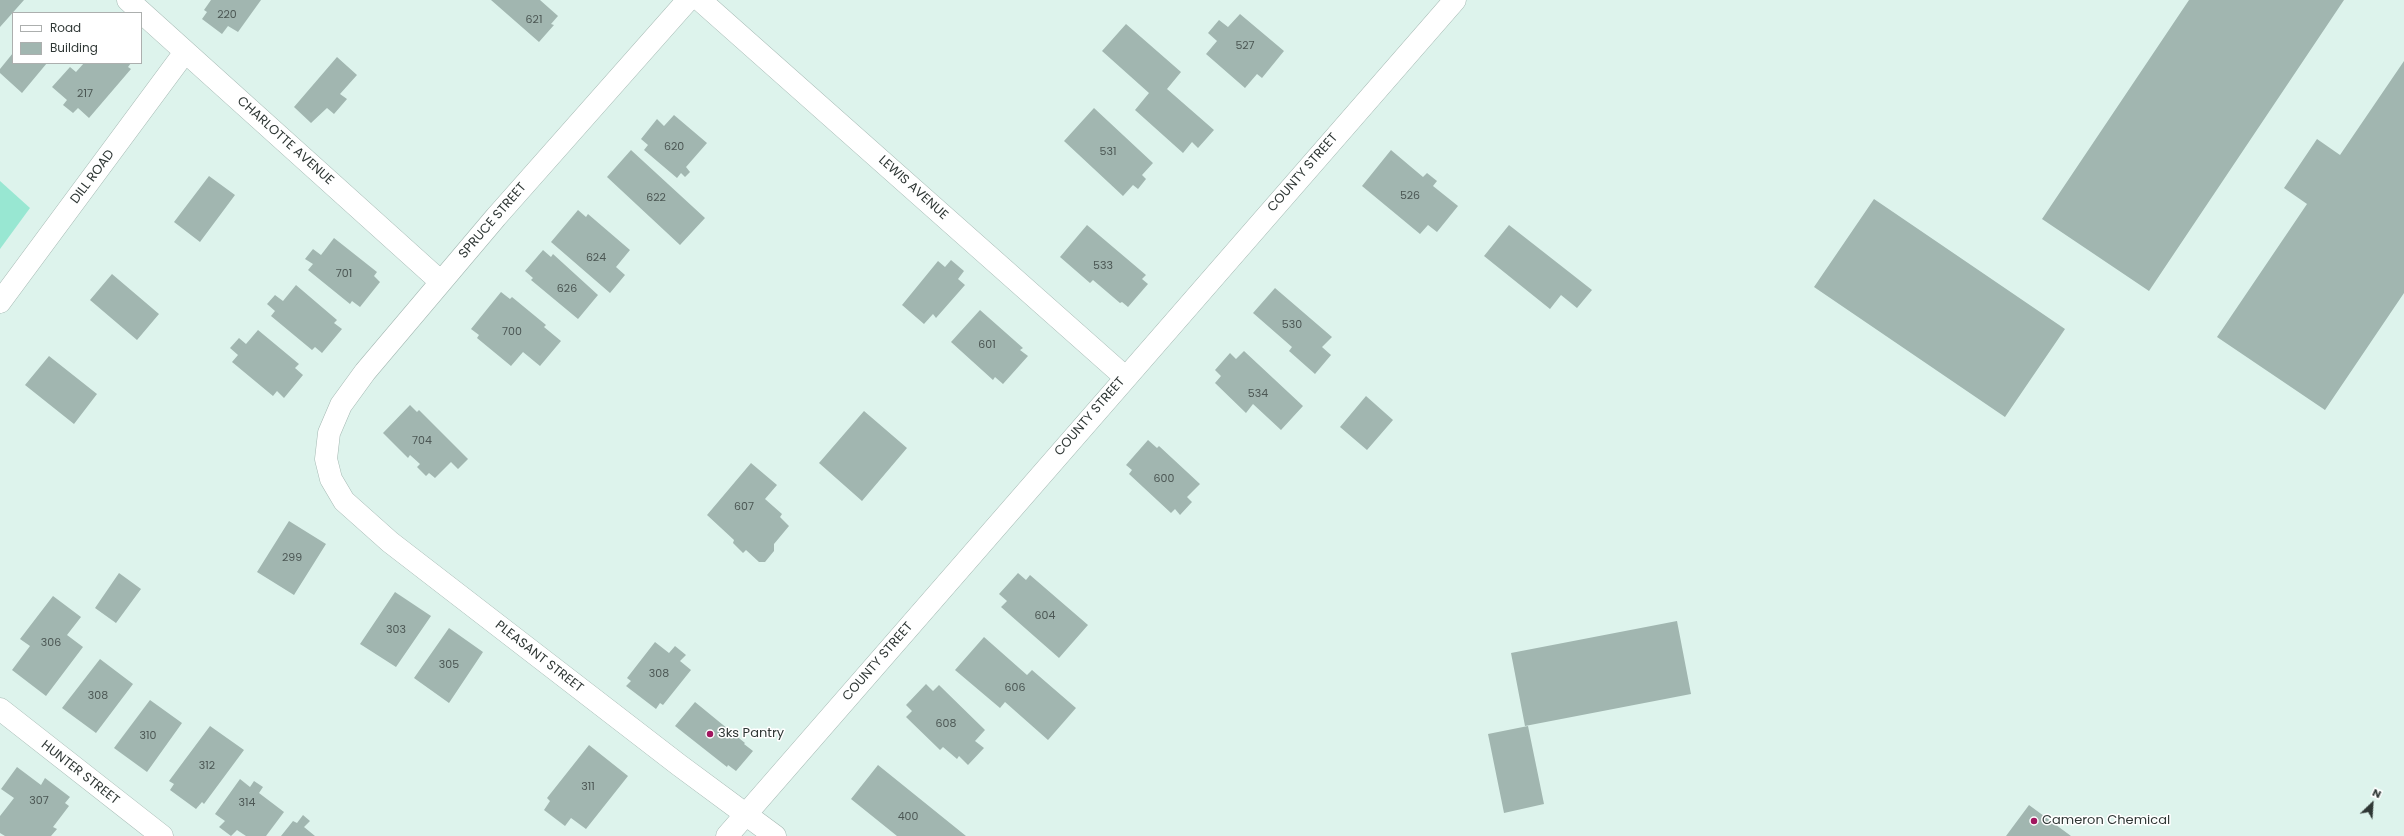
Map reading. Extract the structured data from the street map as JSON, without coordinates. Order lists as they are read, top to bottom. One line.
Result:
{"streets":{"street":["CHARLOTTE AVENUE","COUNTY STREET","DILL ROAD","LEWIS AVENUE","SPRUCE STREET","PLEASANT STREET","HUNTER STREET"]},"crossings":[["CHARLOTTE AVENUE","DILL ROAD"],["CHARLOTTE AVENUE","SPRUCE STREET"],["COUNTY STREET","LEWIS AVENUE"],["COUNTY STREET","PLEASANT STREET"],["SPRUCE STREET","PLEASANT STREET"]],"places":["3ks Pantry","Cameron Chemical"],"house_numbers":["220","621","527","217","620","531","526","622","624","533","701","626","530","700","601","534","704","600","607","299","604","303","306","305","308","606","308","608","310","312","311","307","314","400"],"legend":["Road","Building"],"north":"top right"}
